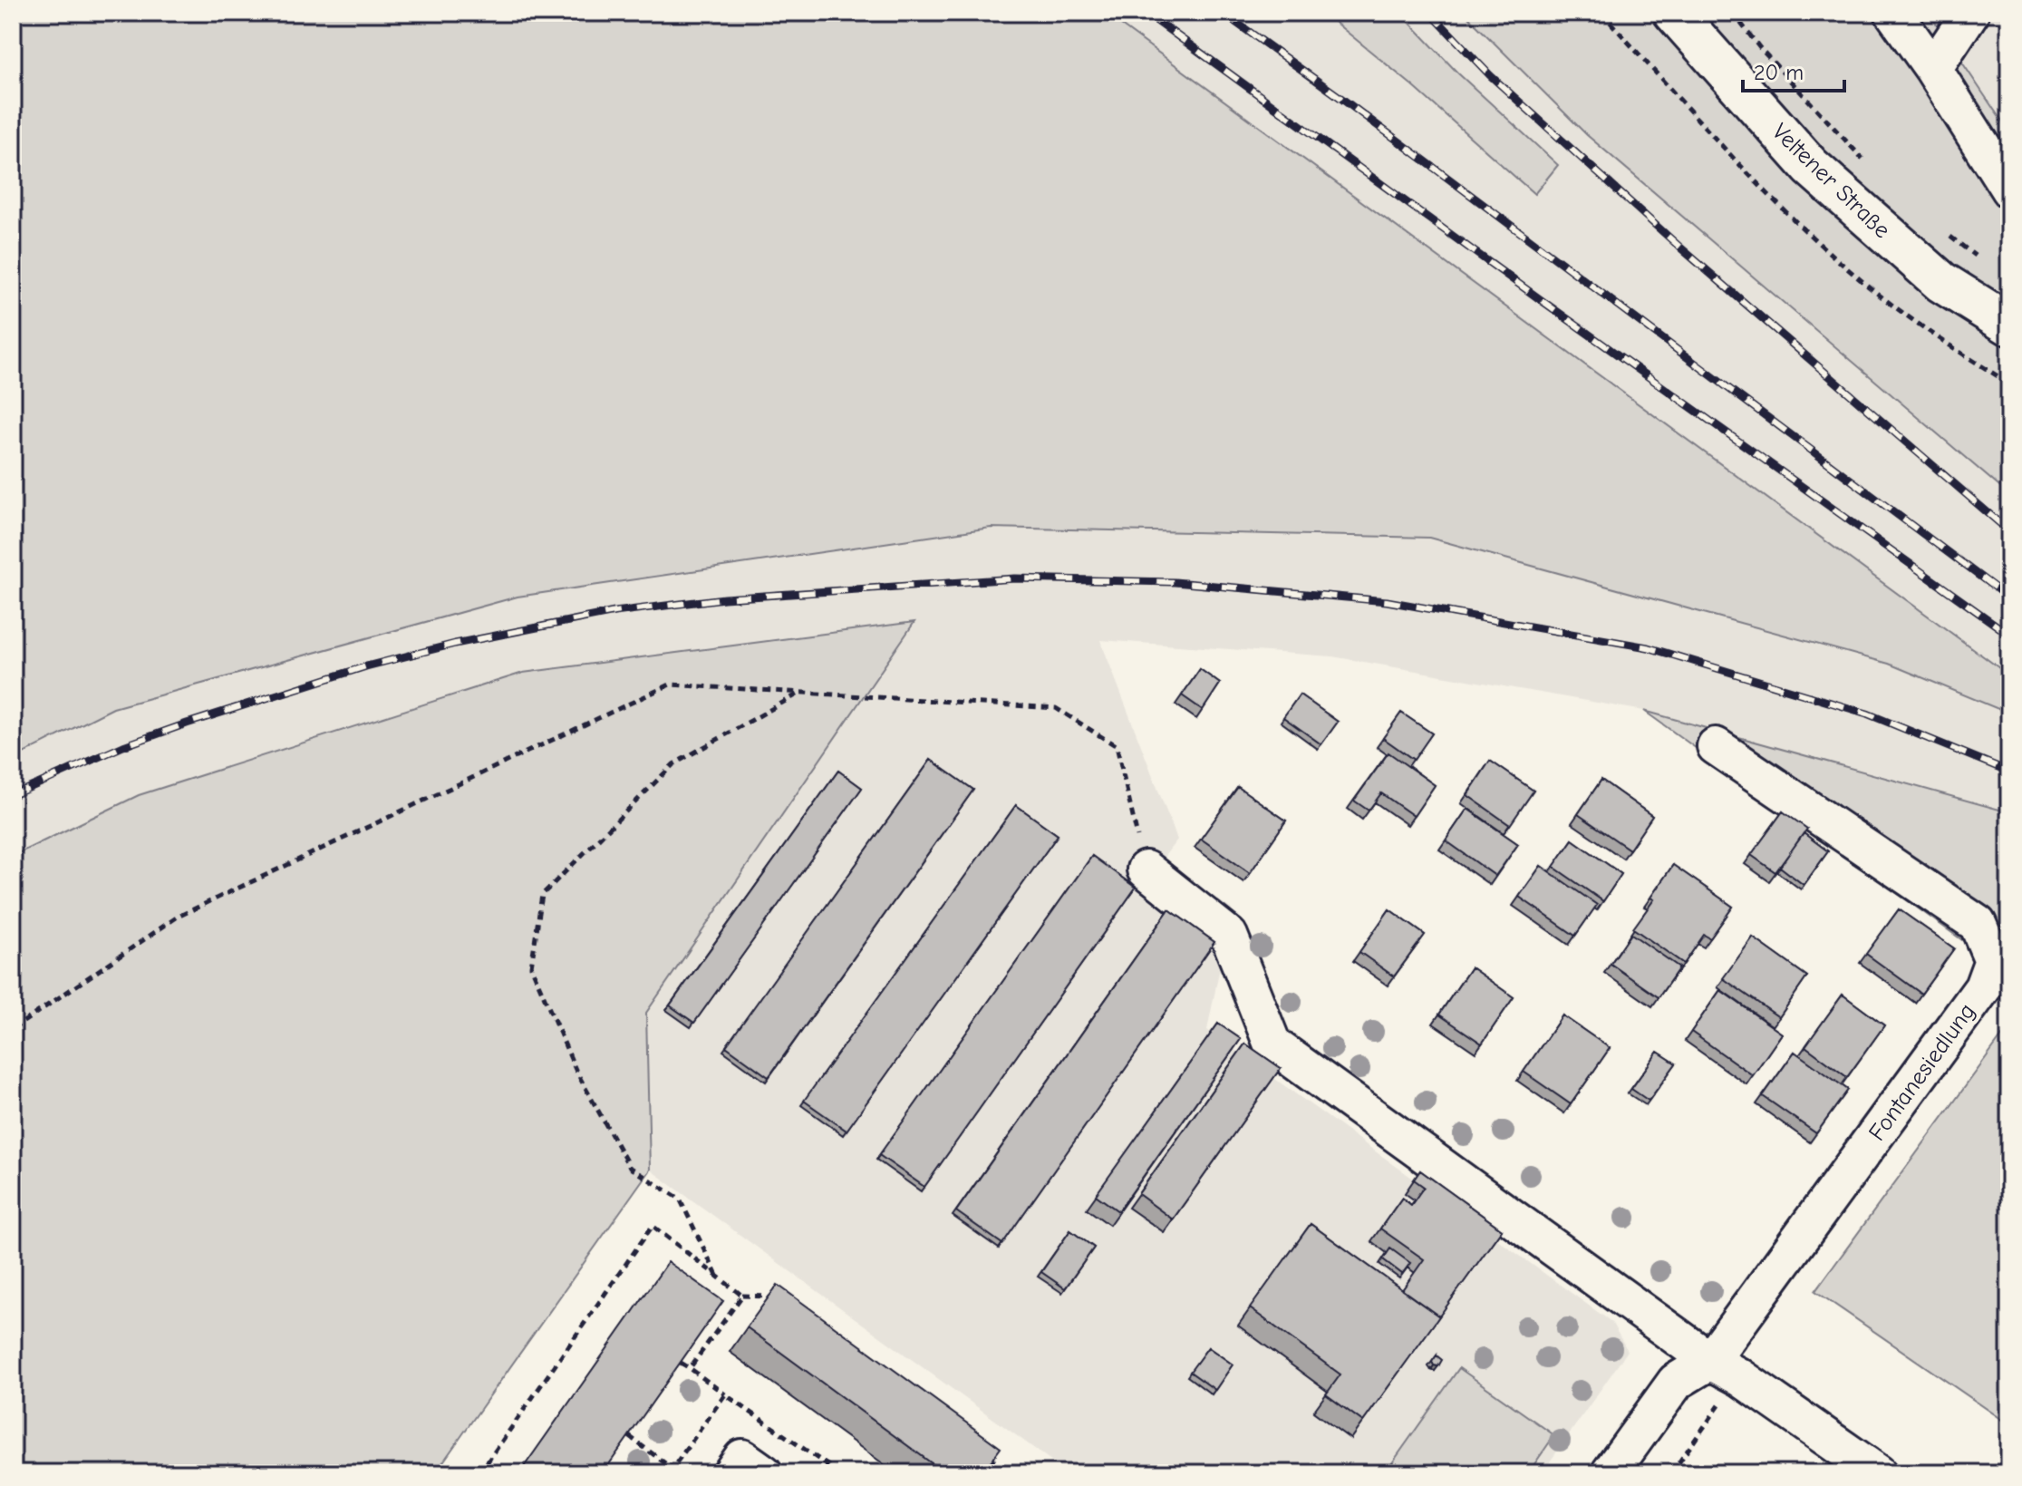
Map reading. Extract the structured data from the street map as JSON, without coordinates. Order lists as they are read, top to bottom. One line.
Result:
{"streets":{"main road":["Veltener Straße"],"street":["Fontanesiedlung"]},"scale_bar":"20 m"}
